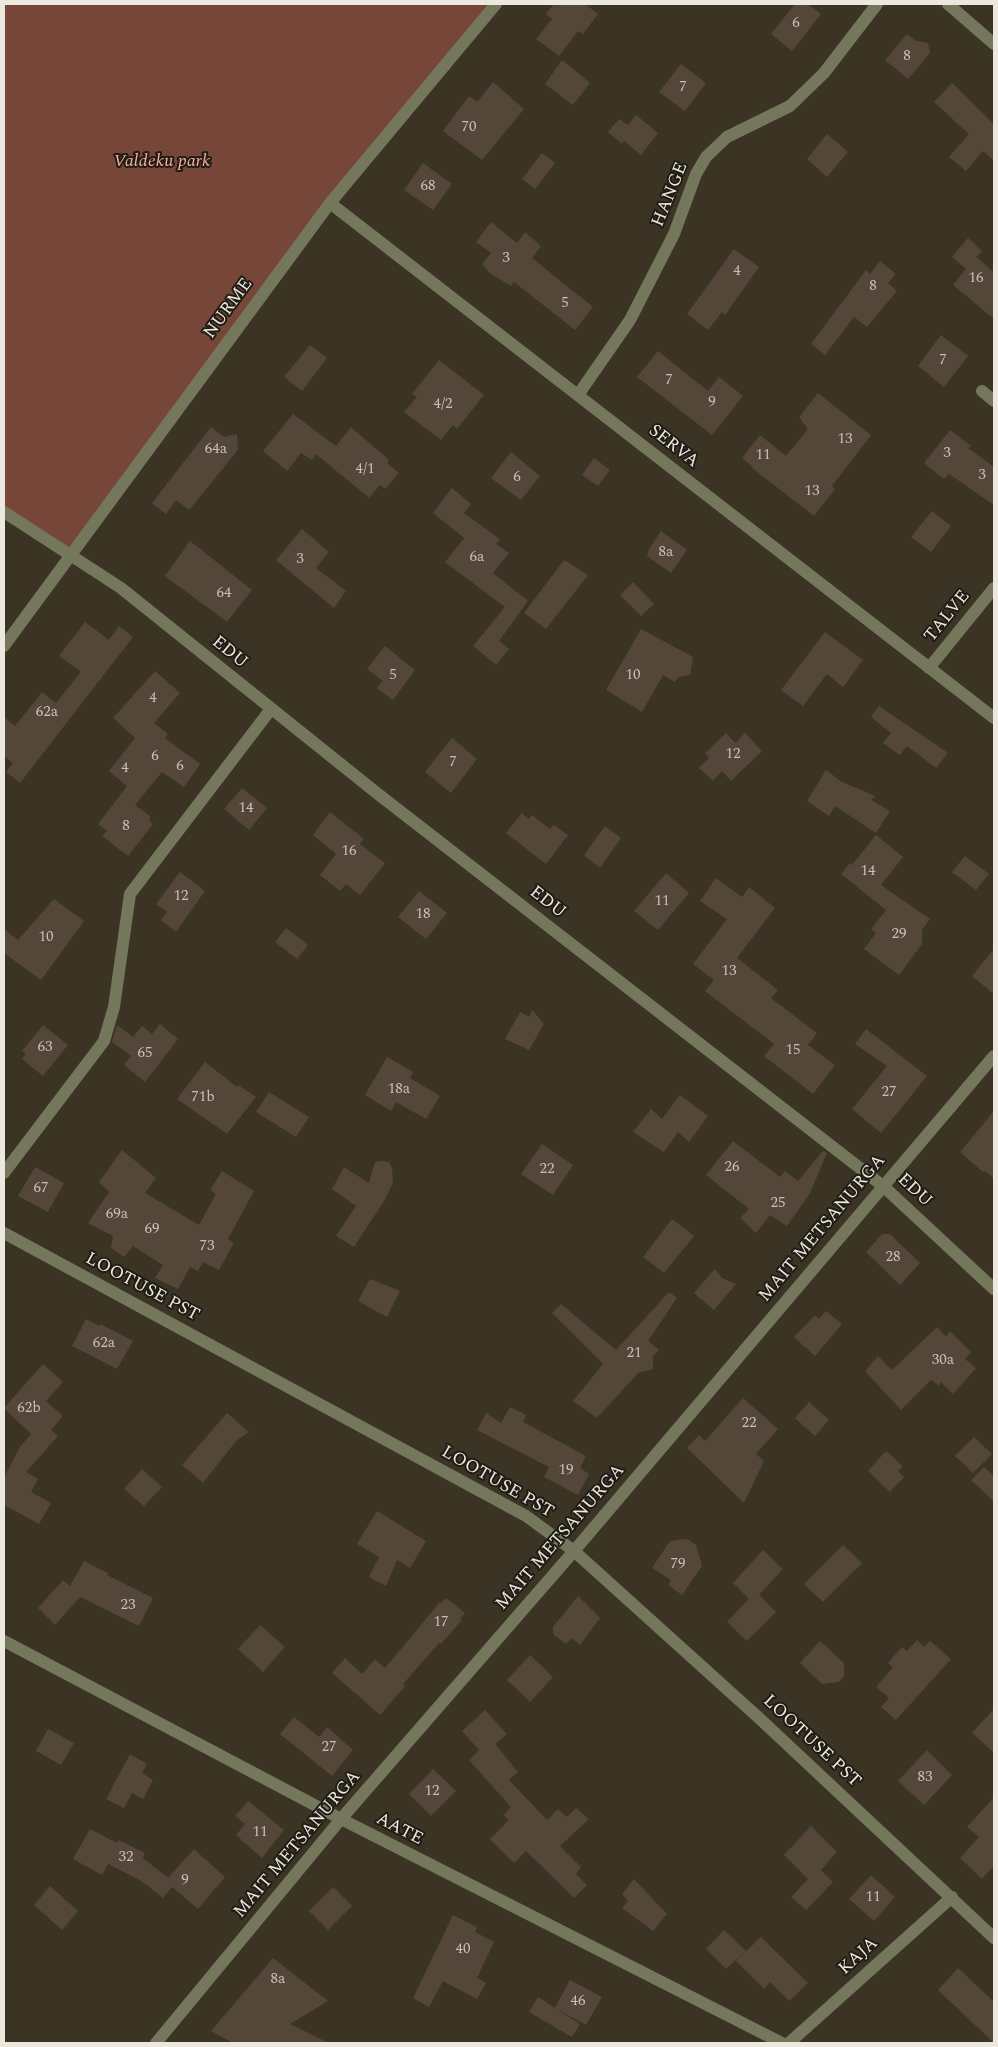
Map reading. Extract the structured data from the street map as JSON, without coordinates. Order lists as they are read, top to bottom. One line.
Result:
{"streets":{"street":["HANGE","NURME","SERVA","TALVE","EDU","MAIT METSANURGA","LOOTUSE PST","AATE","KAJA"]},"crossings":[["HANGE","SERVA"],["NURME","SERVA"],["NURME","EDU"],["SERVA","TALVE"],["EDU","MAIT METSANURGA"],["MAIT METSANURGA","LOOTUSE PST"],["MAIT METSANURGA","AATE"],["LOOTUSE PST","KAJA"]],"parks":["Valdeku park"],"house_numbers":["6","8","7","70","68","3","4","16","8","5","7","7","9","4/2","13","64a","3","11","4/1","3","6","13","8a","6a","3","64","5","10","4","62a","12","6","7","6","4","14","8","16","14","12","11","18","29","10","13","63","15","65","18a","27","71b","26","22","67","25","69a","69","73","28","62a","21","30a","62b","22","19","79","23","17","27","83","12","11","32","9","11","40","8a","46"]}
